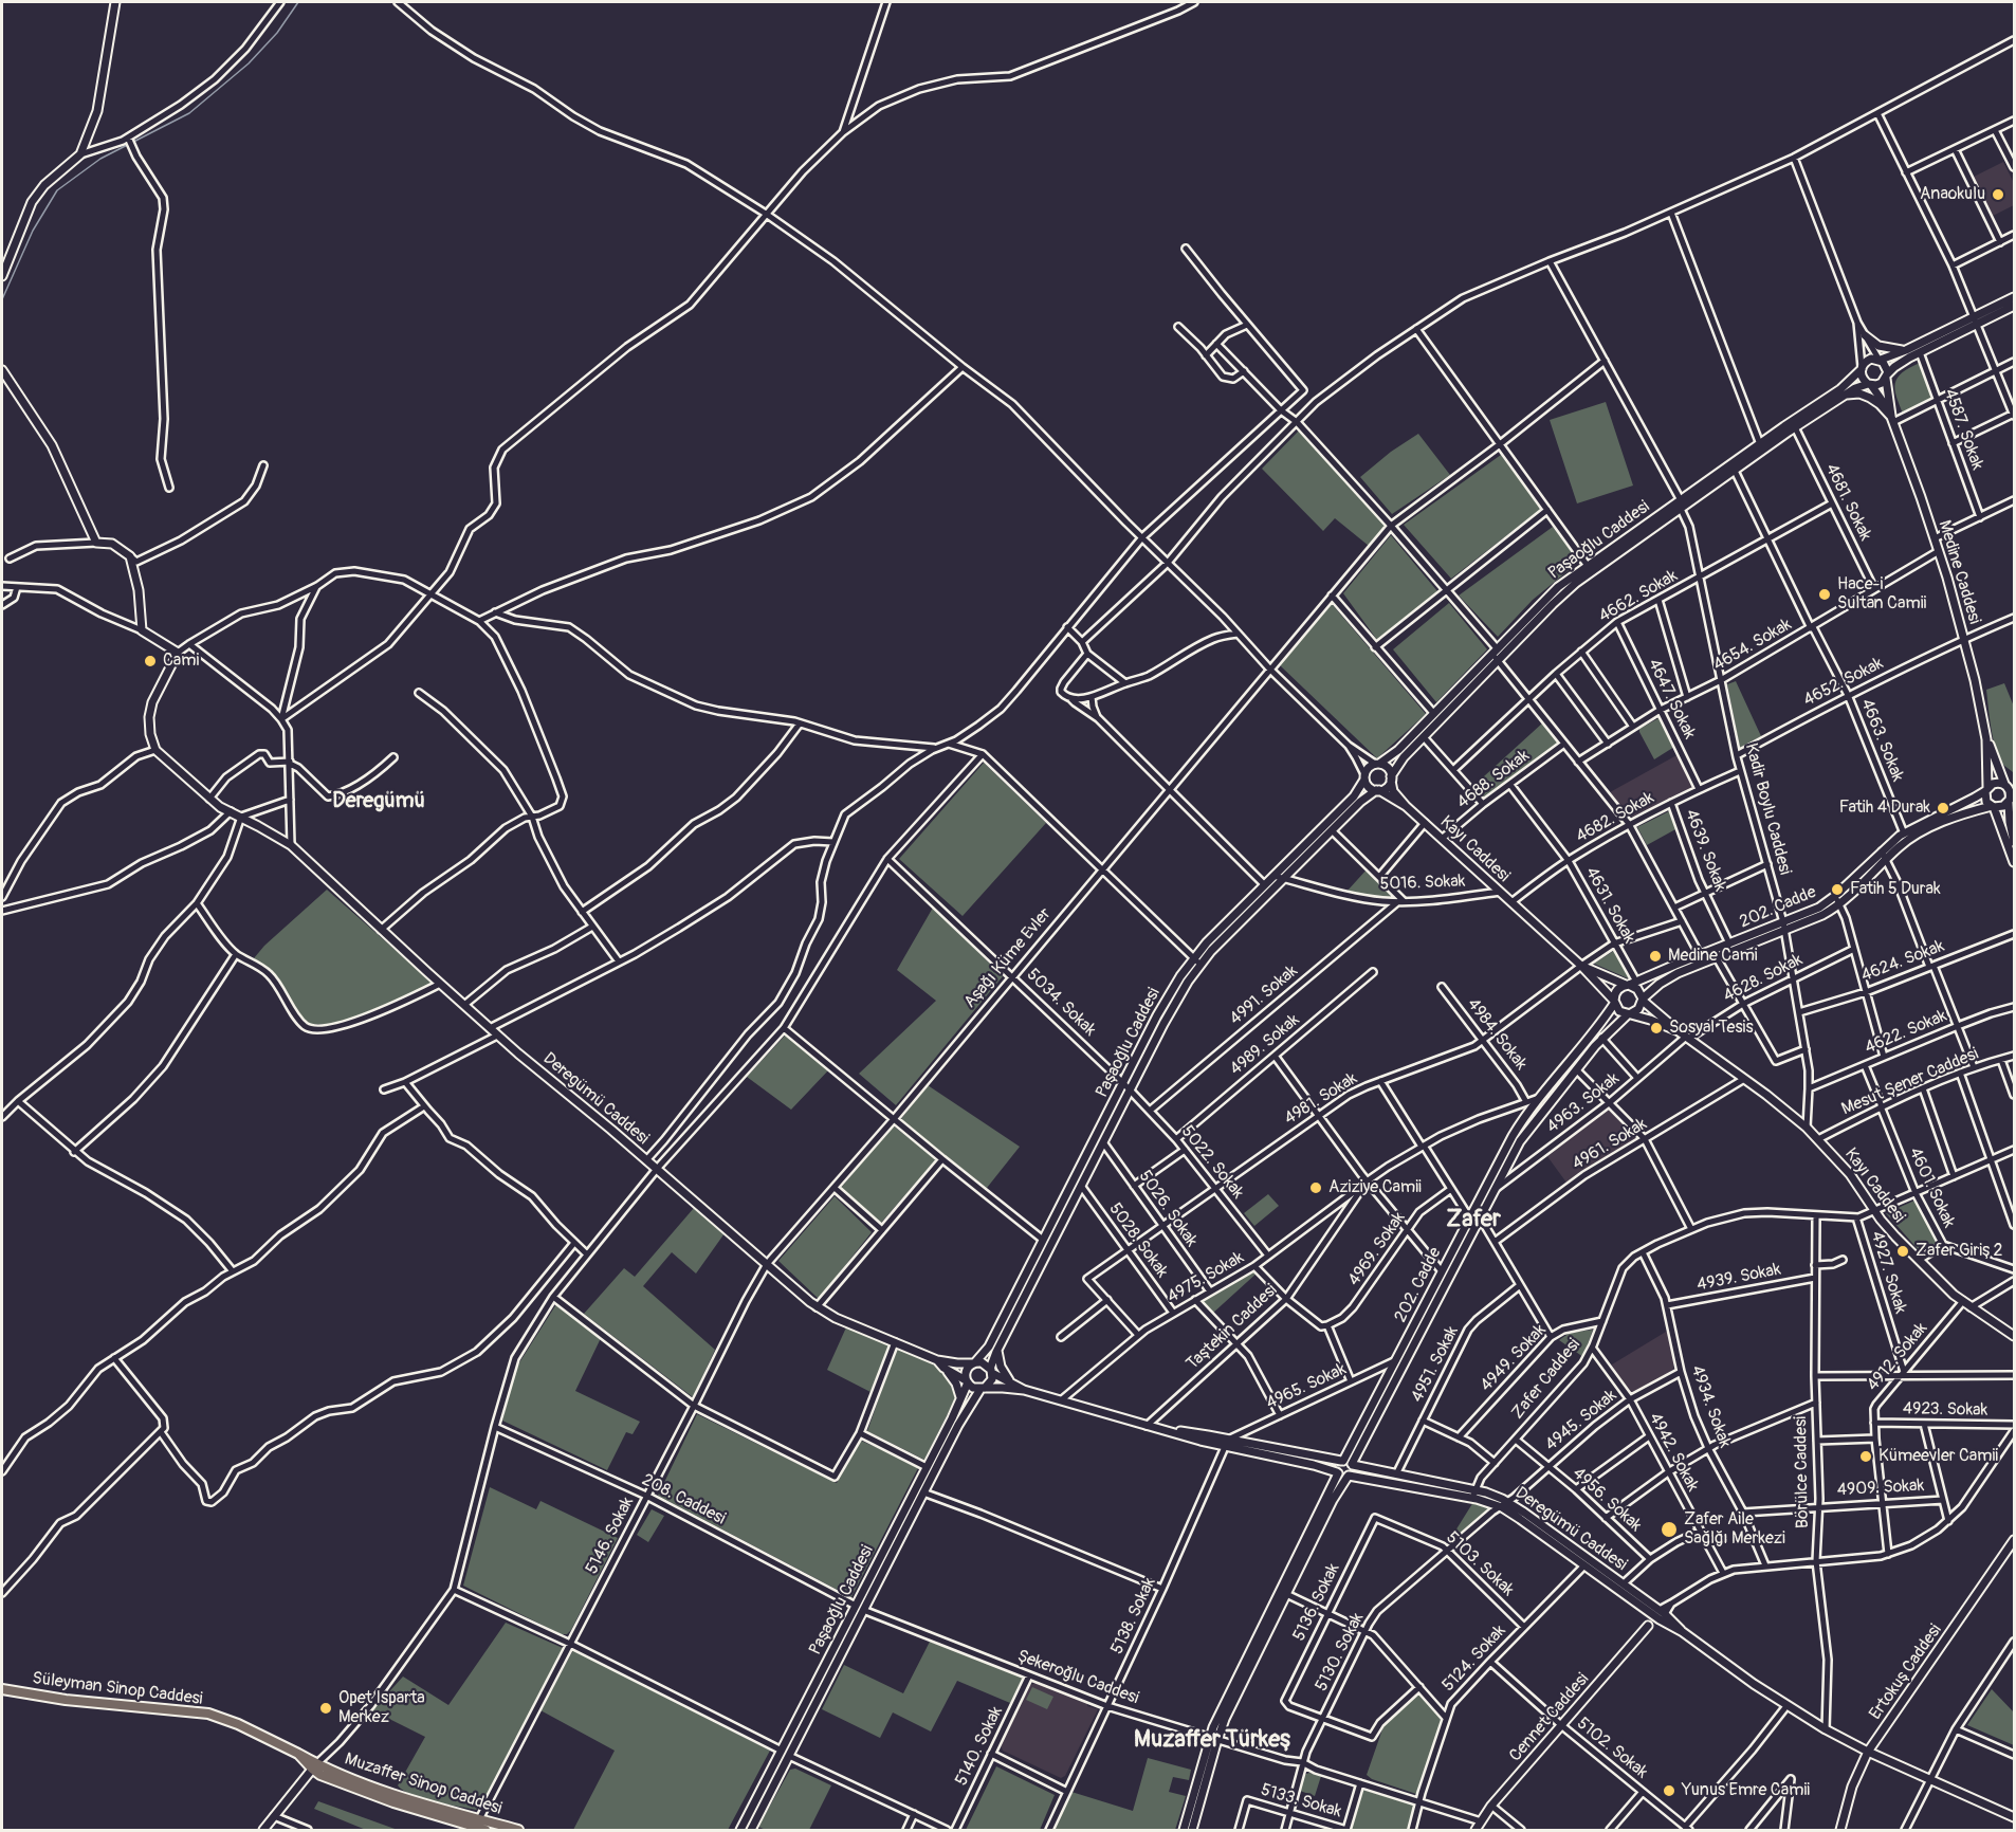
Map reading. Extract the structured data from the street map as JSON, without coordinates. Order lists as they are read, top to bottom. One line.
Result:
{"streets":{"main road":["Süleyman Sinop Caddesi","Muzaffer Sinop Caddesi"],"street":["4587. Sokak","4681. Sokak","Paşaoğlu Caddesi","Medine Caddesi","4662. Sokak","4654. Sokak","4652. Sokak","4647. Sokak","4663. Sokak","4688. Sokak","Kadir Boylu Caddesi","4682. Sokak","Kayı Caddesi","4639. Sokak","5016. Sokak","4631. Sokak","202. Cadde","Aşağı Küme Evler","4624. Sokak","4628. Sokak","4991. Sokak","5034. Sokak","4622. Sokak","4984. Sokak","4989. Sokak","Mesut Şener Caddesi","Deregümü Caddesi","4981. Sokak","4963. Sokak","4961. Sokak","5022. Sokak","4601. Sokak","5026. Sokak","5028. Sokak","4969. Sokak","4927. Sokak","4975. Sokak","4939. Sokak","Taştekin Caddesi","4912. Sokak","4949. Sokak","4951. Sokak","Zafer Caddesi","4965. Sokak","4934. Sokak","4923. Sokak","4945. Sokak","4942. Sokak","Börülce Caddesi","4909. Sokak","208. Caddesi","4956. Sokak","5146. Sokak","5103. Sokak","5136. Sokak","5138. Sokak","5130. Sokak","5124. Sokak","Ertokuş Caddesi","Şekeroğlu Caddesi","Cennet Caddesi","5140. Sokak","5102. Sokak","5133. Sokak"]},"crossings":[["4681. Sokak","Paşaoğlu Caddesi"],["4681. Sokak","4662. Sokak"],["4681. Sokak","4654. Sokak"],["Paşaoğlu Caddesi","Medine Caddesi"],["Paşaoğlu Caddesi","4663. Sokak"],["Paşaoğlu Caddesi","Kadir Boylu Caddesi"],["Paşaoğlu Caddesi","Kayı Caddesi"],["Paşaoğlu Caddesi","5016. Sokak"],["Paşaoğlu Caddesi","5034. Sokak"],["Paşaoğlu Caddesi","Deregümü Caddesi"],["Paşaoğlu Caddesi","5022. Sokak"],["Paşaoğlu Caddesi","5026. Sokak"],["Paşaoğlu Caddesi","5028. Sokak"],["Paşaoğlu Caddesi","208. Caddesi"],["Paşaoğlu Caddesi","Şekeroğlu Caddesi"],["Medine Caddesi","4654. Sokak"],["Medine Caddesi","4652. Sokak"],["Medine Caddesi","202. Cadde"],["4662. Sokak","4647. Sokak"],["4662. Sokak","4663. Sokak"],["4662. Sokak","Kadir Boylu Caddesi"],["4654. Sokak","4647. Sokak"],["4654. Sokak","4663. Sokak"],["4654. Sokak","Kadir Boylu Caddesi"],["4652. Sokak","4663. Sokak"],["4652. Sokak","Kadir Boylu Caddesi"],["4647. Sokak","4682. Sokak"],["4663. Sokak","202. Cadde"],["4688. Sokak","Kayı Caddesi"],["4688. Sokak","4631. Sokak"],["Kadir Boylu Caddesi","4682. Sokak"],["Kadir Boylu Caddesi","Kayı Caddesi"],["Kadir Boylu Caddesi","202. Cadde"],["Kadir Boylu Caddesi","Aşağı Küme Evler"],["Kadir Boylu Caddesi","4624. Sokak"],["Kadir Boylu Caddesi","4628. Sokak"],["Kadir Boylu Caddesi","4622. Sokak"],["4682. Sokak","Kayı Caddesi"],["4682. Sokak","4639. Sokak"],["4682. Sokak","4631. Sokak"],["Kayı Caddesi","5016. Sokak"],["Kayı Caddesi","4631. Sokak"],["Kayı Caddesi","202. Cadde"],["Kayı Caddesi","4628. Sokak"],["Kayı Caddesi","Mesut Şener Caddesi"],["Kayı Caddesi","4981. Sokak"],["Kayı Caddesi","4963. Sokak"],["Kayı Caddesi","4961. Sokak"],["Kayı Caddesi","4912. Sokak"],["Kayı Caddesi","Zafer Caddesi"],["4639. Sokak","202. Cadde"],["5016. Sokak","4991. Sokak"],["4631. Sokak","202. Cadde"],["4631. Sokak","4981. Sokak"],["202. Cadde","Deregümü Caddesi"],["202. Cadde","4963. Sokak"],["202. Cadde","Taştekin Caddesi"],["202. Cadde","4965. Sokak"],["Aşağı Küme Evler","5034. Sokak"],["Aşağı Küme Evler","Deregümü Caddesi"],["Aşağı Küme Evler","5146. Sokak"],["4628. Sokak","4963. Sokak"],["4991. Sokak","5022. Sokak"],["5034. Sokak","5022. Sokak"],["4622. Sokak","4601. Sokak"],["4984. Sokak","4981. Sokak"],["4984. Sokak","Taştekin Caddesi"],["4989. Sokak","5022. Sokak"],["Mesut Şener Caddesi","4601. Sokak"],["Deregümü Caddesi","4951. Sokak"],["Deregümü Caddesi","Zafer Caddesi"],["Deregümü Caddesi","4945. Sokak"],["Deregümü Caddesi","Börülce Caddesi"],["Deregümü Caddesi","5146. Sokak"],["Deregümü Caddesi","5130. Sokak"],["Deregümü Caddesi","5124. Sokak"],["Deregümü Caddesi","Ertokuş Caddesi"],["Deregümü Caddesi","Cennet Caddesi"],["4981. Sokak","5022. Sokak"],["4981. Sokak","5026. Sokak"],["4981. Sokak","5028. Sokak"],["5022. Sokak","4975. Sokak"],["4601. Sokak","Zafer Caddesi"],["5026. Sokak","4975. Sokak"],["5028. Sokak","4975. Sokak"],["4927. Sokak","4912. Sokak"],["4927. Sokak","Zafer Caddesi"],["4975. Sokak","Taştekin Caddesi"],["4939. Sokak","4934. Sokak"],["4939. Sokak","Börülce Caddesi"],["4912. Sokak","4923. Sokak"],["4912. Sokak","4909. Sokak"],["4912. Sokak","Cennet Caddesi"],["4949. Sokak","Zafer Caddesi"],["Zafer Caddesi","4934. Sokak"],["Zafer Caddesi","4942. Sokak"],["Zafer Caddesi","Börülce Caddesi"],["Zafer Caddesi","4956. Sokak"],["4965. Sokak","5138. Sokak"],["4934. Sokak","4945. Sokak"],["4934. Sokak","4909. Sokak"],["4934. Sokak","Cennet Caddesi"],["4945. Sokak","4942. Sokak"],["4945. Sokak","4956. Sokak"],["4945. Sokak","5130. Sokak"],["4942. Sokak","Cennet Caddesi"],["Börülce Caddesi","4909. Sokak"],["Börülce Caddesi","Cennet Caddesi"],["208. Caddesi","5146. Sokak"],["5146. Sokak","Muzaffer Sinop Caddesi"],["5103. Sokak","5136. Sokak"],["5103. Sokak","5130. Sokak"],["5103. Sokak","5124. Sokak"],["5136. Sokak","5130. Sokak"],["5138. Sokak","Şekeroğlu Caddesi"],["5130. Sokak","Şekeroğlu Caddesi"],["5130. Sokak","5133. Sokak"],["5124. Sokak","Şekeroğlu Caddesi"],["5124. Sokak","5102. Sokak"],["Şekeroğlu Caddesi","Cennet Caddesi"],["Şekeroğlu Caddesi","5140. Sokak"],["Süleyman Sinop Caddesi","Muzaffer Sinop Caddesi"],["Cennet Caddesi","5102. Sokak"]],"districts":["Deregümü","Zafer","Muzaffer Türkeş"],"places":["Anaokulu","Hace-i Sultan Camii","Cami","Fatih 4 Durak","Fatih 5 Durak","Medine Cami","Sosyal Tesis","Aziziye Camii","Zafer Giriş 2","Kümeevler Camii","Zafer Aile Sağlğı Merkezi","Opet Isparta Merkez","Yunus Emre Camii"]}
